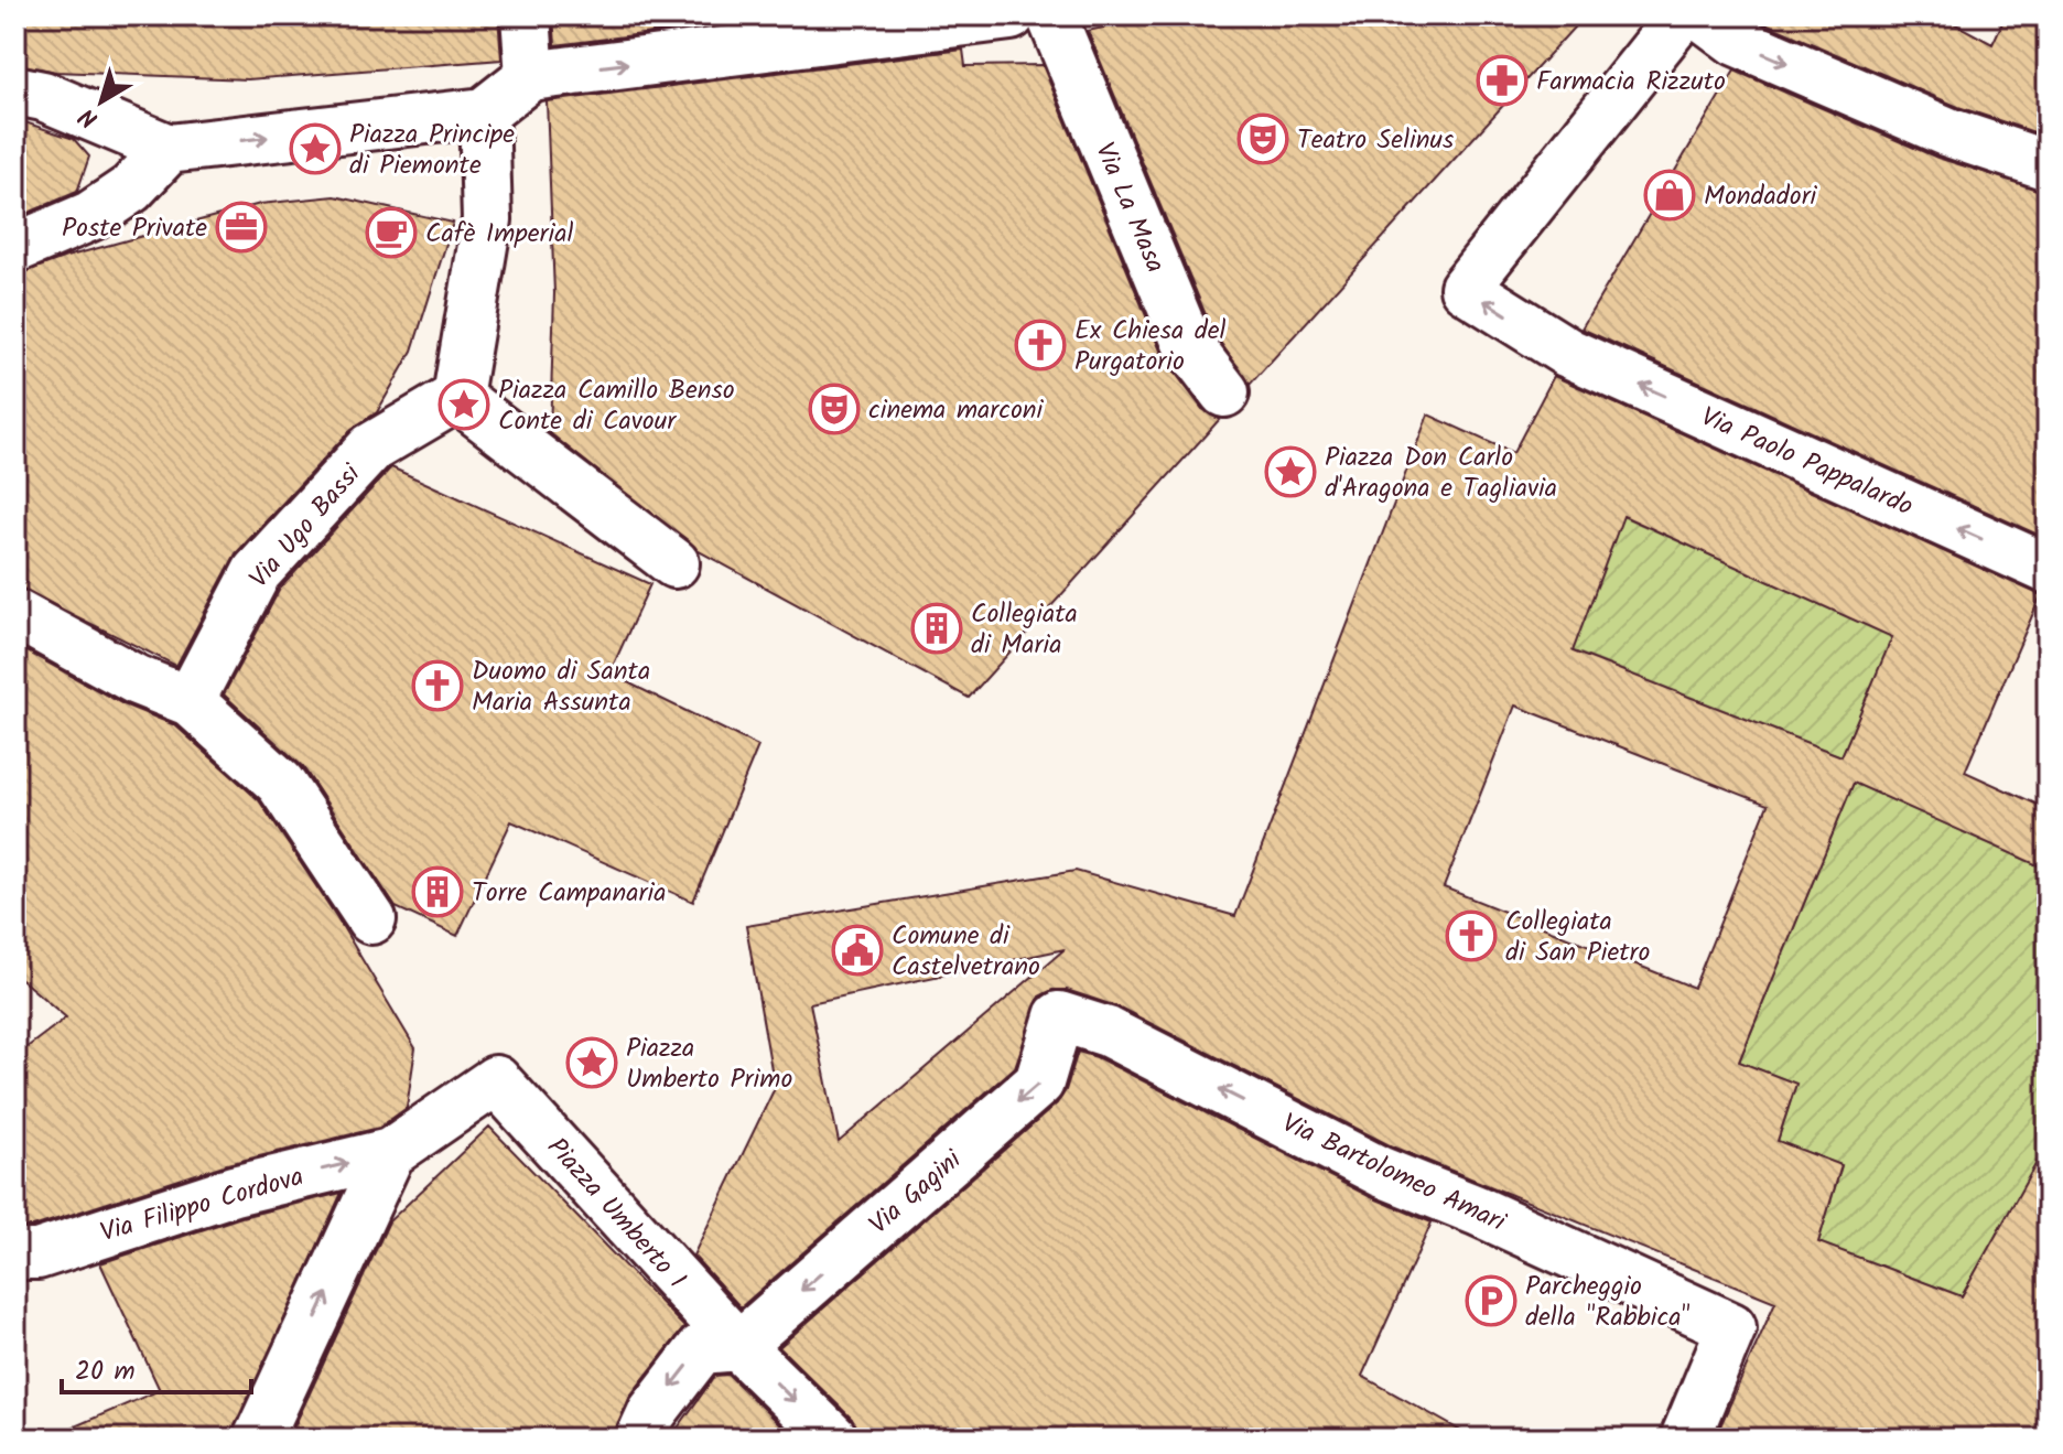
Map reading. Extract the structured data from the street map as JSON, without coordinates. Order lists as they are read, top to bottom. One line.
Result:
{"streets":{"street":["Via La Masa","Via Paolo Pappalardo","Via Ugo Bassi","Via Bartolomeo Amari","Via Gagini","Via Filippo Cordova","Piazza Umberto I"]},"crossings":[["Via Bartolomeo Amari","Via Gagini"],["Via Gagini","Piazza Umberto I"],["Via Filippo Cordova","Piazza Umberto I"]],"one_way":["Via Bartolomeo Amari","Via Gagini","Via Filippo Cordova"],"places":{"pharmacy":["Farmacia Rizzuto"],"theatre":["Teatro Selinus","cinema marconi"],"place":["Piazza Principe di Piemonte","Piazza Camillo Benso Conte di Cavour","Piazza Don Carlo d'Aragona e Tagliavia","Piazza Umberto Primo"],"shop":["Mondadori"],"office":["Poste Private"],"cafe":["Cafè Imperial"],"church":["Ex Chiesa del Purgatorio","Duomo di Santa Maria Assunta","Collegiata di San Pietro"],"building":["Collegiata di Maria","Torre Campanaria"],"public building":["Comune di Castelvetrano"],"parking":["Parcheggio della \"Rabbica\""]},"scale_bar":"20 m","north":"bottom left"}
